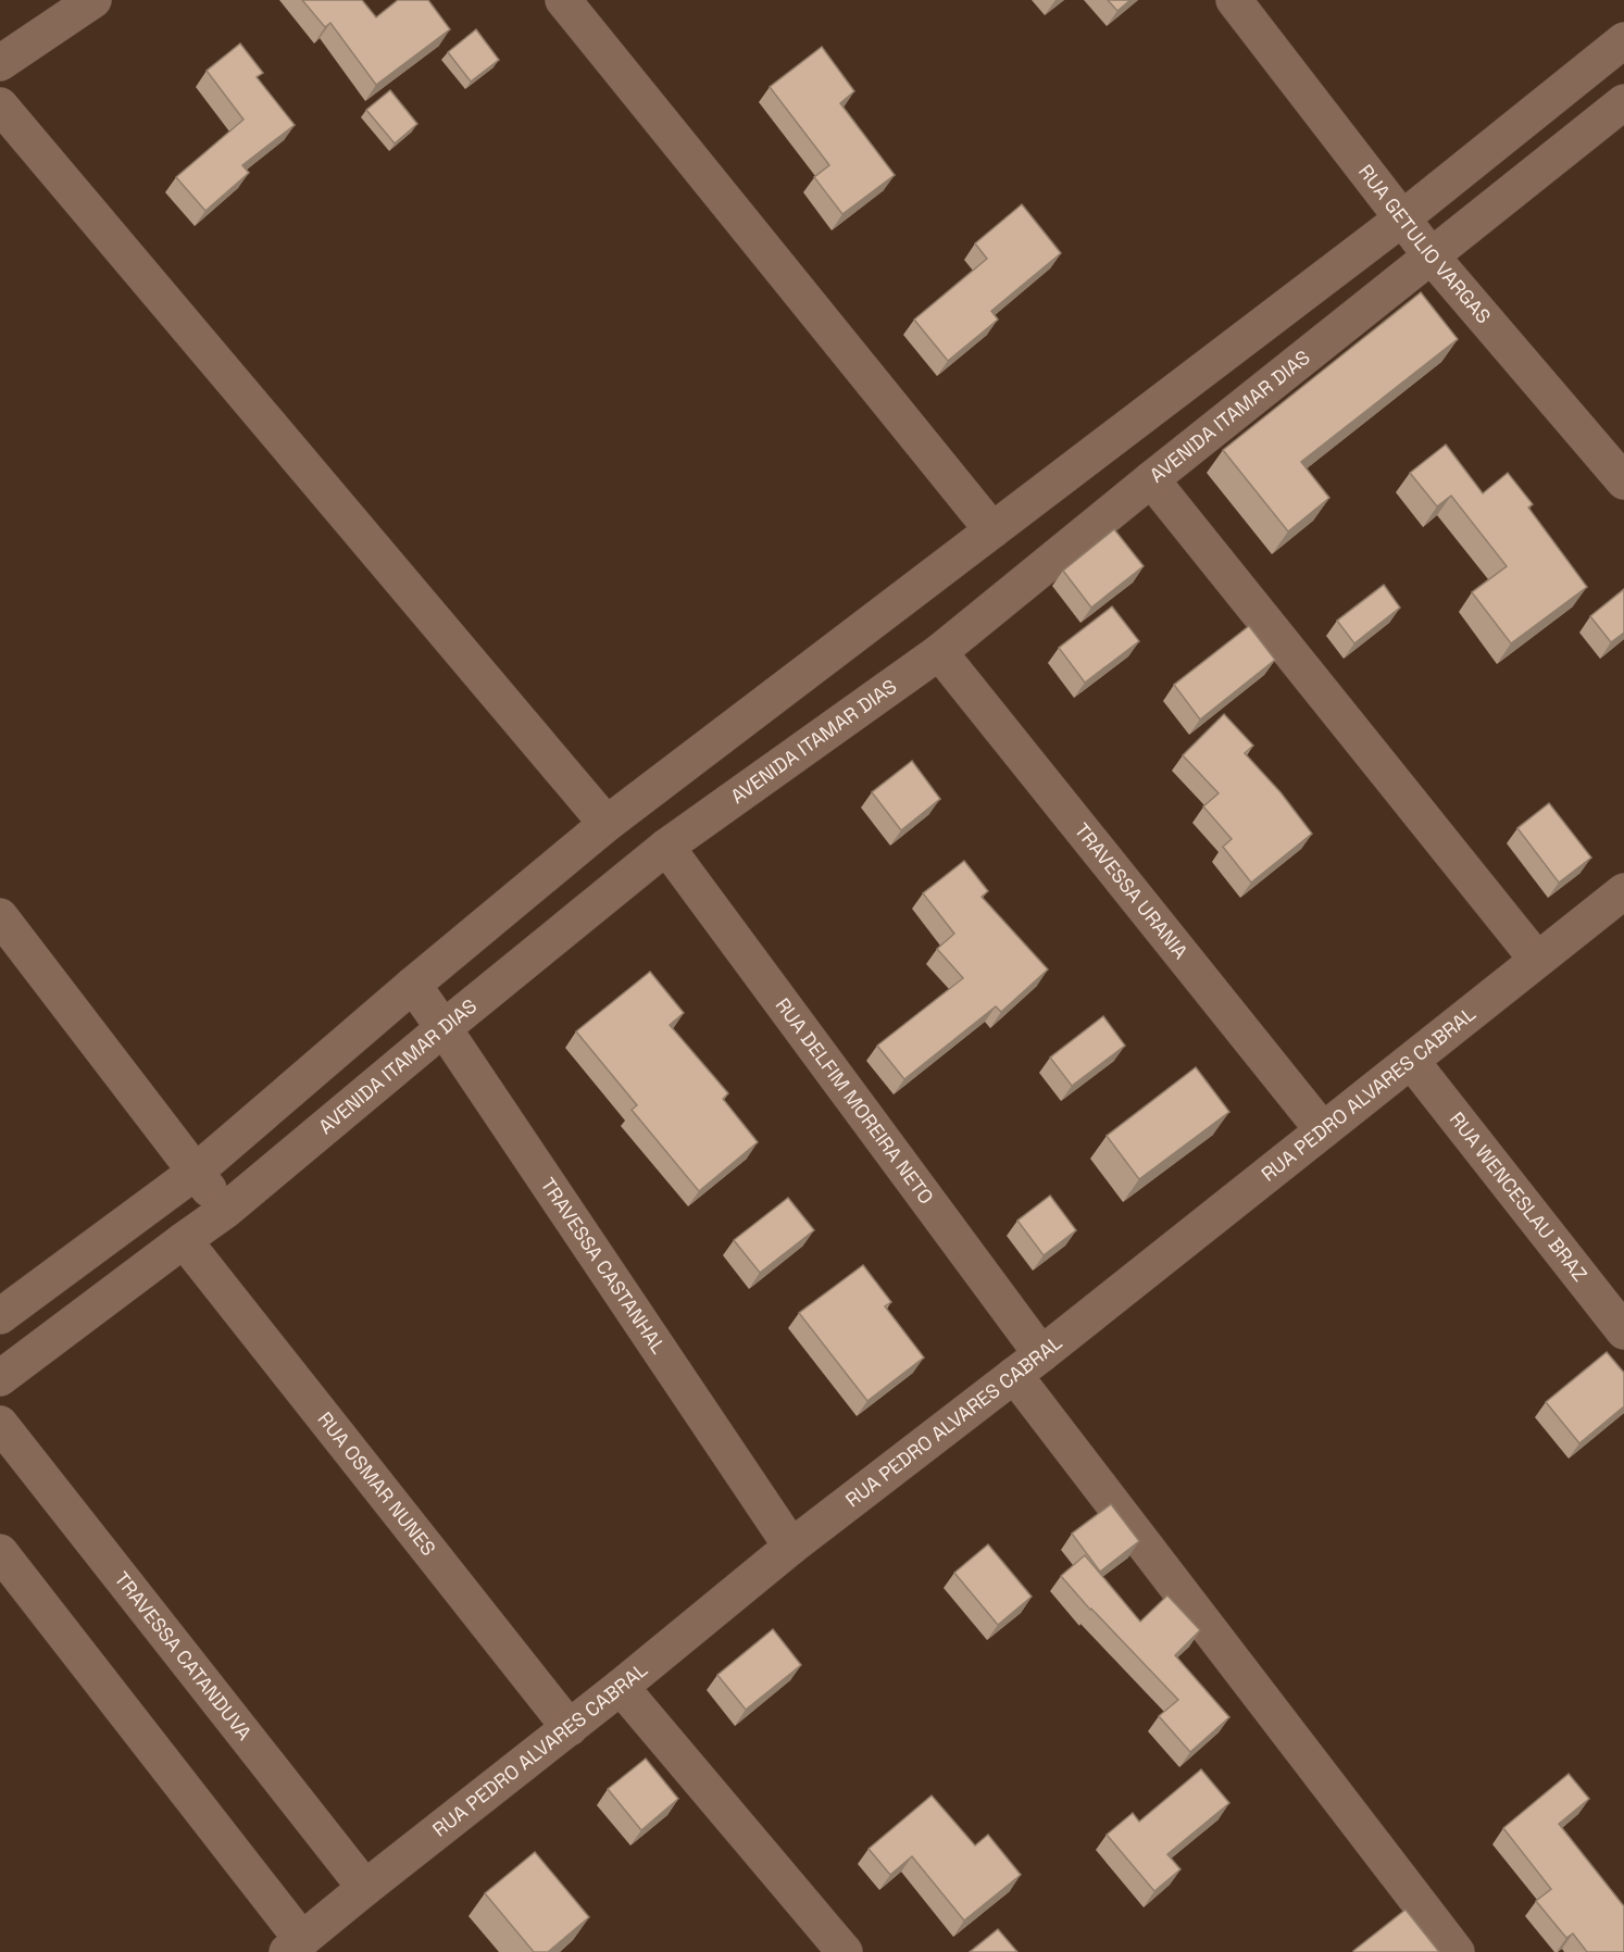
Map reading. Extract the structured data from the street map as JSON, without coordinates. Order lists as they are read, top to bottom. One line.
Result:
{"streets":{"street":["RUA GETULIO VARGAS","AVENIDA ITAMAR DIAS","TRAVESSA URANIA","RUA PEDRO ALVARES CABRAL","RUA DELFIM MOREIRA NETO","RUA WENCESLAU BRAZ","TRAVESSA CASTANHAL","RUA OSMAR NUNES","TRAVESSA CATANDUVA"]},"crossings":[["RUA GETULIO VARGAS","AVENIDA ITAMAR DIAS"],["AVENIDA ITAMAR DIAS","TRAVESSA URANIA"],["AVENIDA ITAMAR DIAS","RUA DELFIM MOREIRA NETO"],["AVENIDA ITAMAR DIAS","TRAVESSA CASTANHAL"],["AVENIDA ITAMAR DIAS","RUA OSMAR NUNES"],["TRAVESSA URANIA","RUA PEDRO ALVARES CABRAL"],["RUA PEDRO ALVARES CABRAL","RUA DELFIM MOREIRA NETO"],["RUA PEDRO ALVARES CABRAL","RUA WENCESLAU BRAZ"],["RUA PEDRO ALVARES CABRAL","TRAVESSA CASTANHAL"],["RUA PEDRO ALVARES CABRAL","RUA OSMAR NUNES"],["RUA PEDRO ALVARES CABRAL","TRAVESSA CATANDUVA"]]}
